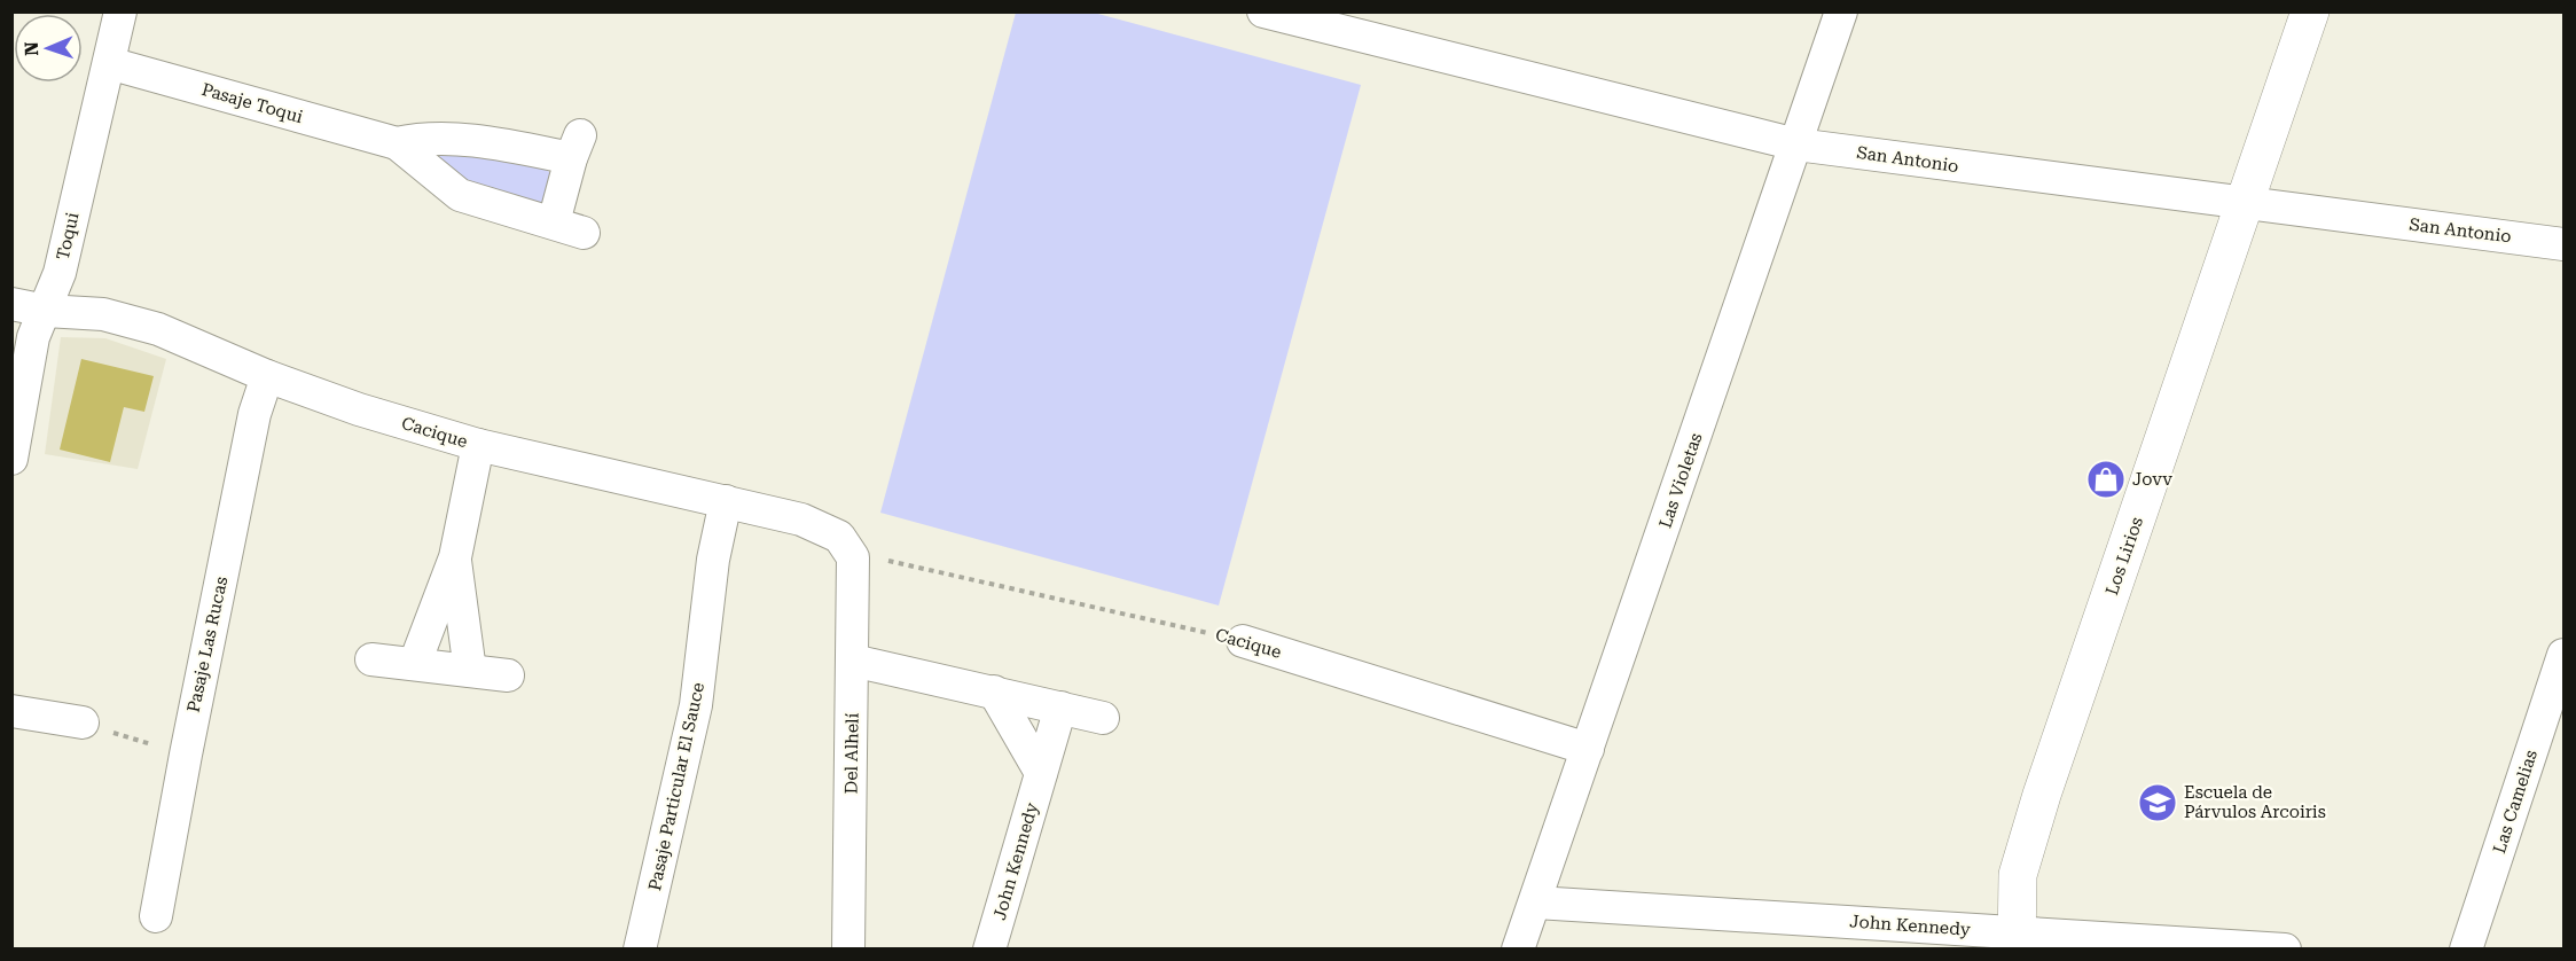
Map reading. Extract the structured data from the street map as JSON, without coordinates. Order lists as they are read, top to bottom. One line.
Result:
{"streets":{"main road":["Los Lirios"],"street":["Pasaje Toqui","San Antonio","Toqui","Cacique","Las Violetas","Pasaje Las Rucas","Del Alhelí","Pasaje Particular El Sauce","Las Camelias","John Kennedy"]},"crossings":[["Pasaje Toqui","Toqui"],["San Antonio","Las Violetas"],["San Antonio","Los Lirios"],["Toqui","Cacique"],["Cacique","Las Violetas"],["Cacique","Pasaje Las Rucas"],["Cacique","Del Alhelí"],["Cacique","Pasaje Particular El Sauce"],["Las Violetas","John Kennedy"],["Los Lirios","John Kennedy"]],"places":{"shop":["Jovv"],"school or university":["Escuela de Párvulos Arcoiris"]},"north":"left"}
